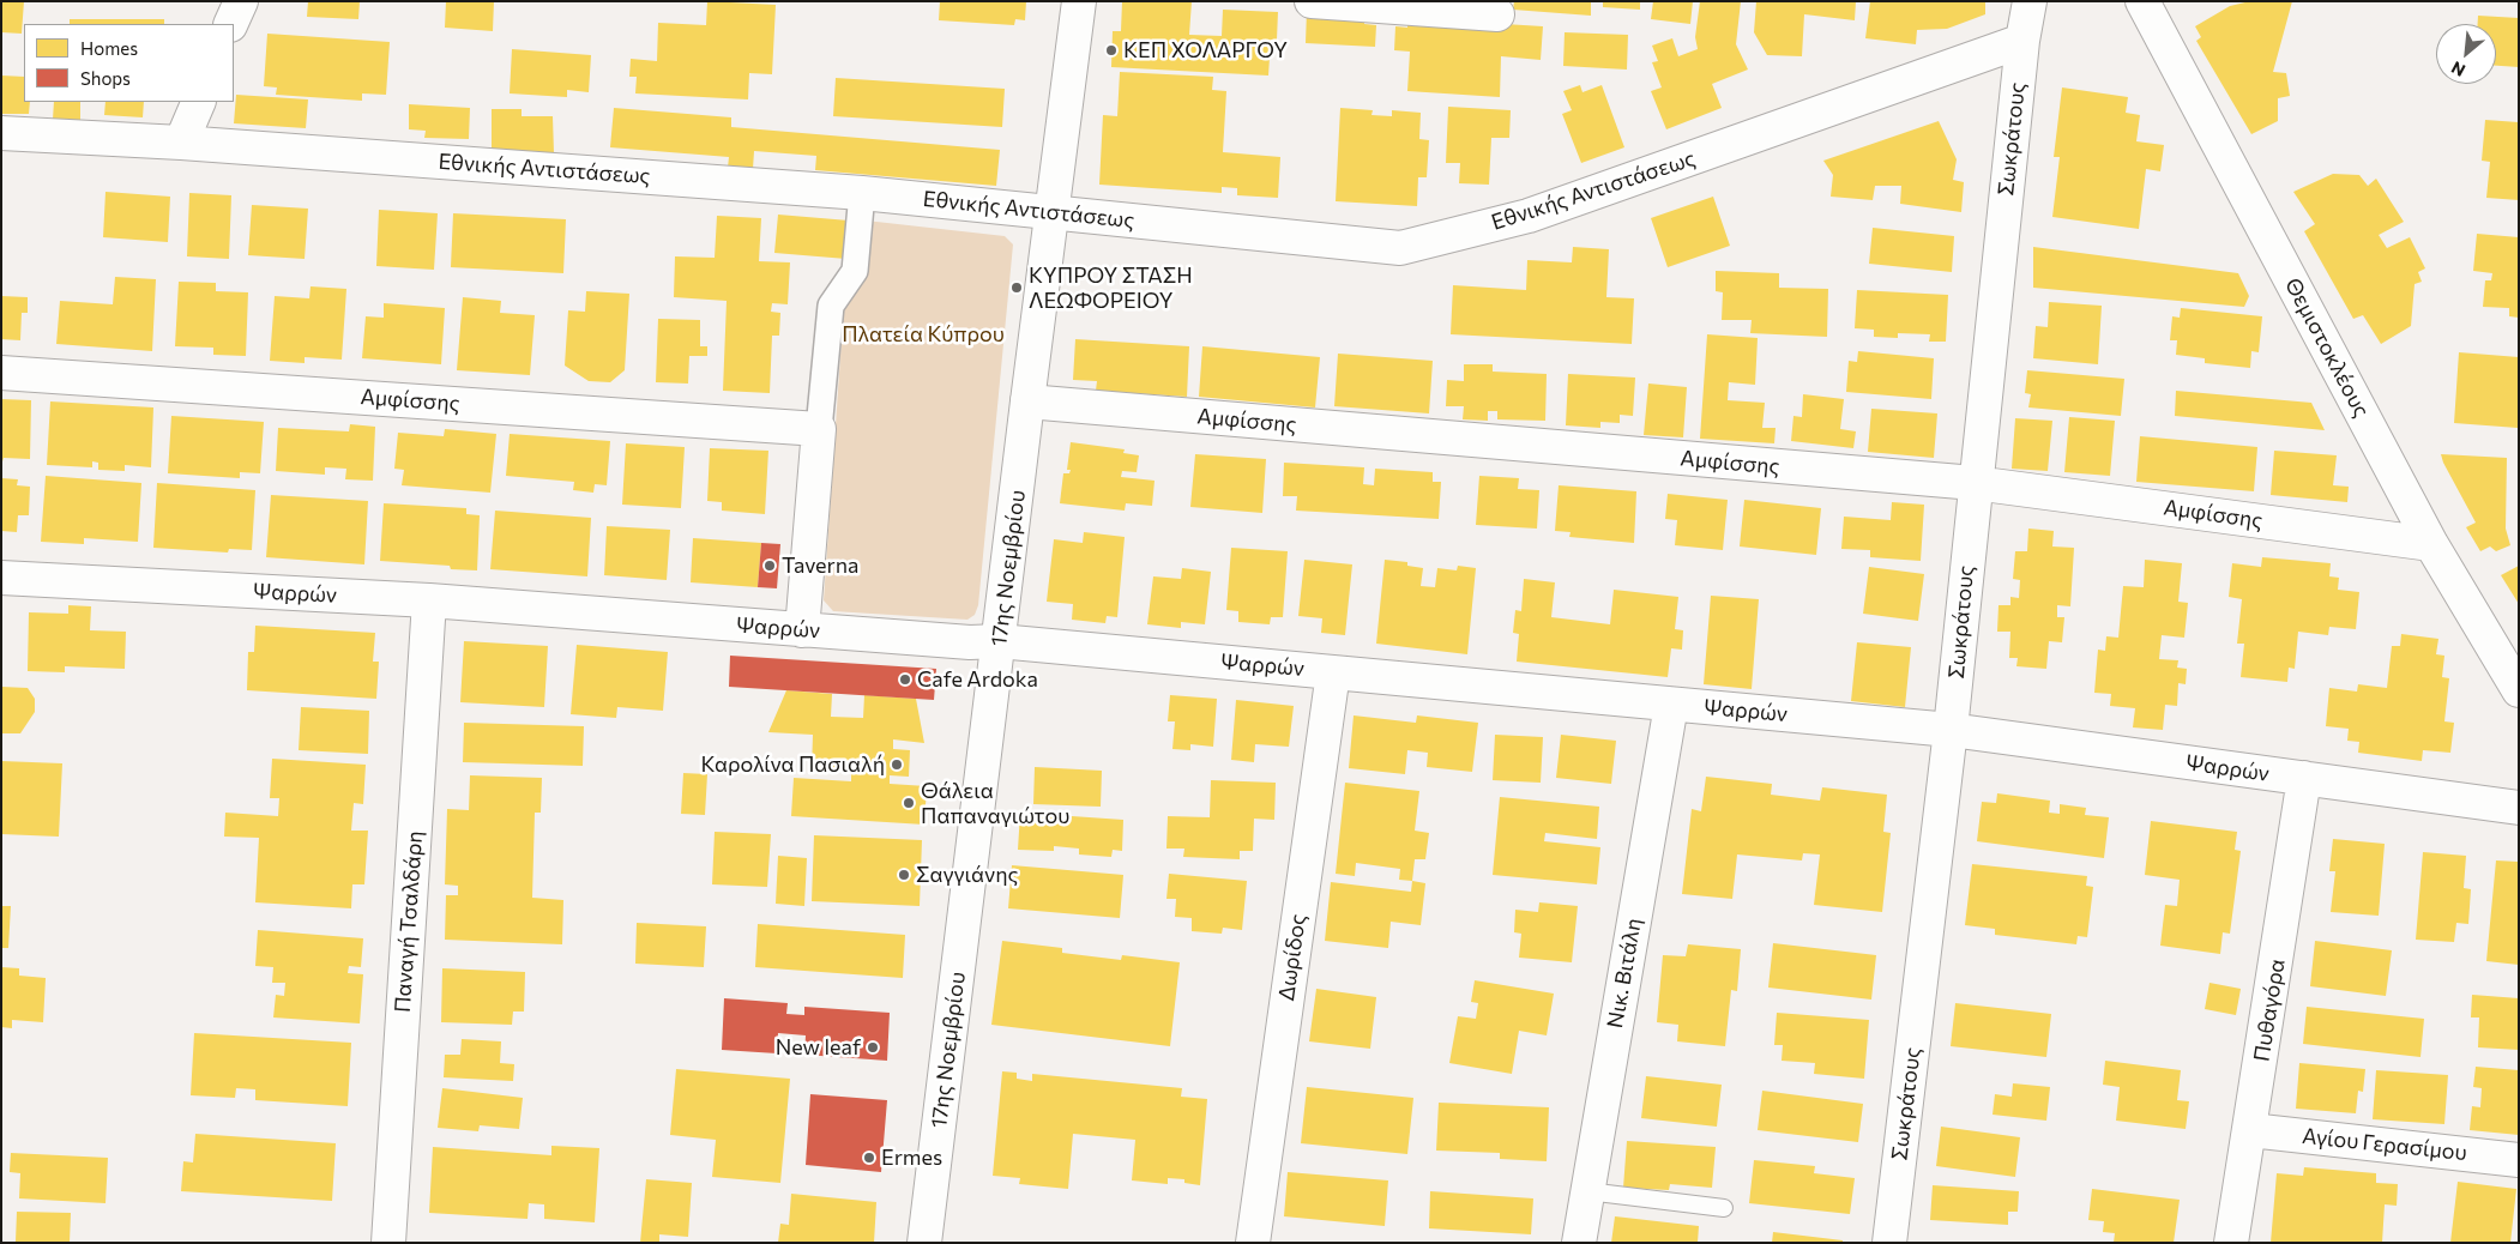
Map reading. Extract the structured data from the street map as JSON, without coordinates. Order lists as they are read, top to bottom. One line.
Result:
{"streets":{"street":["Σωκράτους","Εθνικής Αντιστάσεως","Θεμιστοκλέους","Αμφίσσης","17ης Νοεμβρίου","Ψαρρών","Παναγή Τσαλδάρη","Δωρίδος","Νικ. Βιτάλη","Πυθαγόρα","Αγίου Γερασίμου"]},"crossings":[["Σωκράτους","Εθνικής Αντιστάσεως"],["Σωκράτους","Αμφίσσης"],["Σωκράτους","Ψαρρών"],["Εθνικής Αντιστάσεως","17ης Νοεμβρίου"],["Θεμιστοκλέους","Αμφίσσης"],["Αμφίσσης","17ης Νοεμβρίου"],["17ης Νοεμβρίου","Ψαρρών"],["Ψαρρών","Παναγή Τσαλδάρη"],["Ψαρρών","Δωρίδος"],["Ψαρρών","Νικ. Βιτάλη"],["Ψαρρών","Πυθαγόρα"],["Πυθαγόρα","Αγίου Γερασίμου"]],"parks":["Πλατεία Κύπρου"],"places":["ΚΕΠ ΧΟΛΑΡΓΟΥ","ΚΥΠΡΟΥ ΣΤΑΣΗ ΛΕΩΦΟΡΕΙΟΥ","Taverna","Cafe Ardoka","Καρολίνα Πασιαλή","Θάλεια Παπαναγιώτου","Σαγγιάνης","New leaf","Ermes"],"legend":["Homes","Shops"],"north":"bottom left"}
